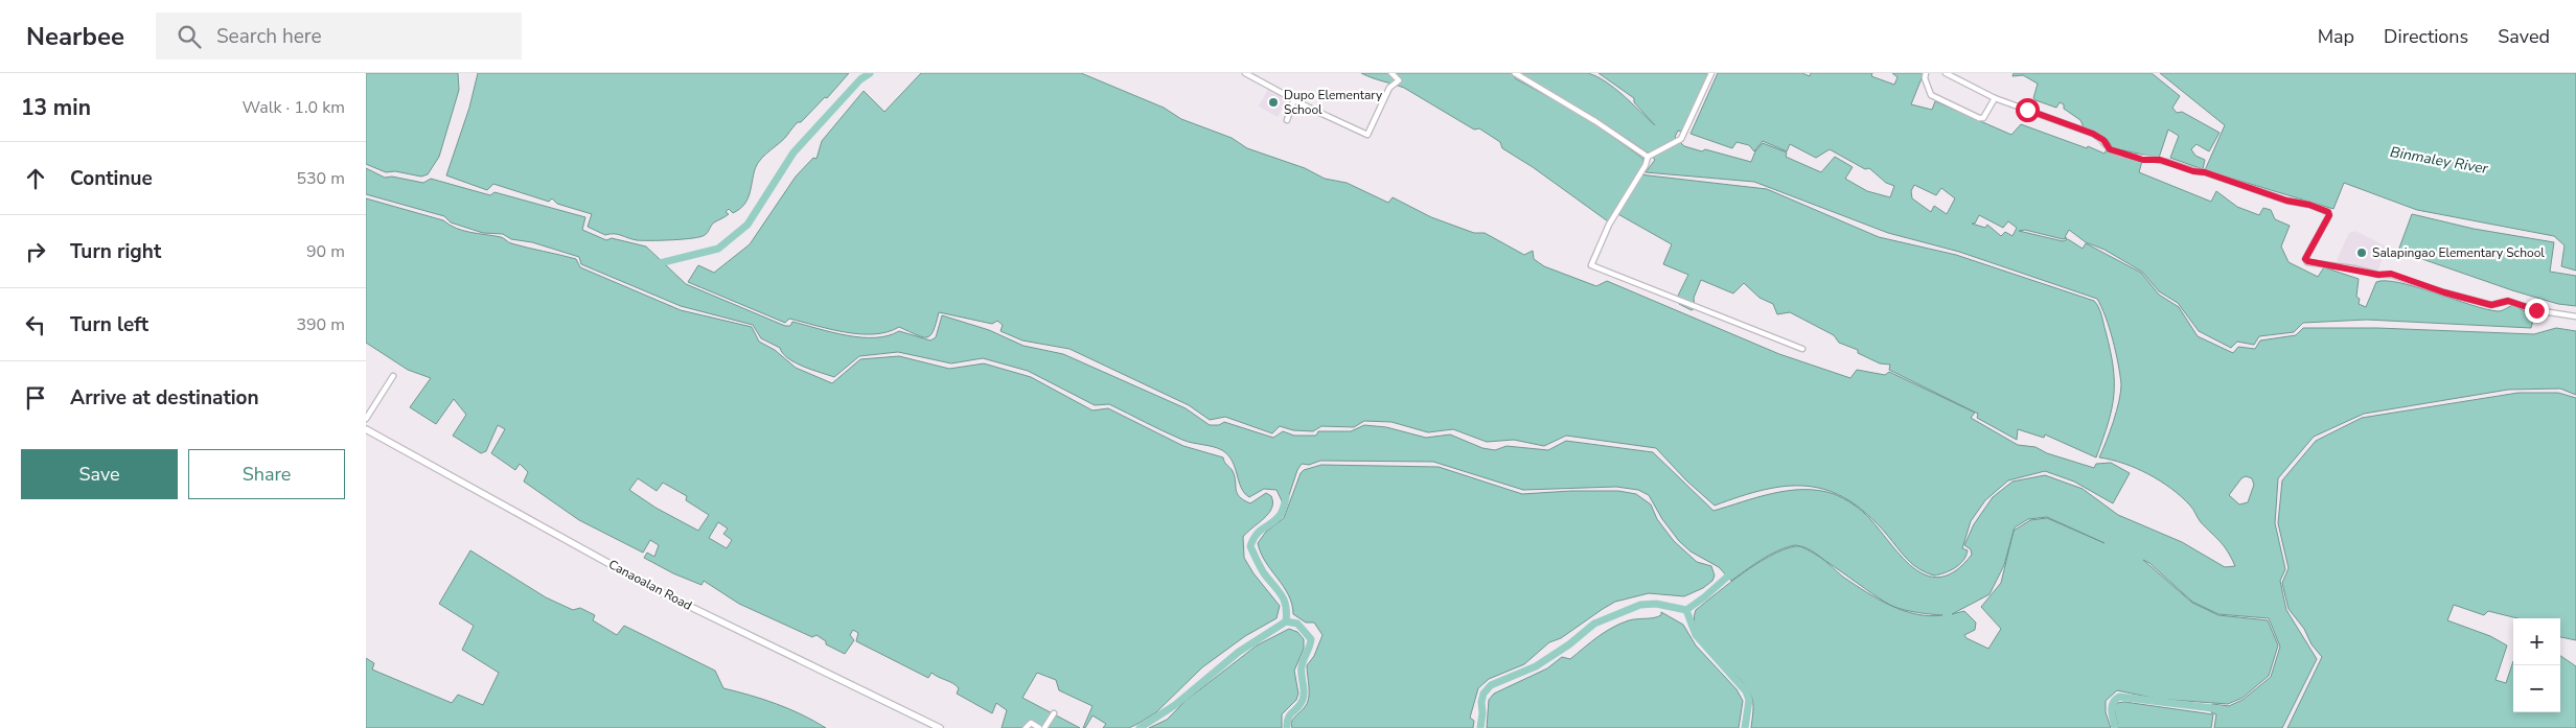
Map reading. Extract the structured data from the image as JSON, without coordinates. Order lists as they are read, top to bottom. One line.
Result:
{"streets":{"street":["Canaoalan Road"]},"water":["Binmaley River"],"places":["Dupo Elementary School","Salapingao Elementary School"],"page":{"header":"Nearbee","search":"Search here","nav":["Map","Directions","Saved"],"heading":["13 min","Walk · 1.0 km"],"list":[["Continue","530 m"],["Turn right","90 m"],["Turn left","390 m"],"Arrive at destination"],"buttons":["Save","Share"],"map_buttons":["+","−"]}}
